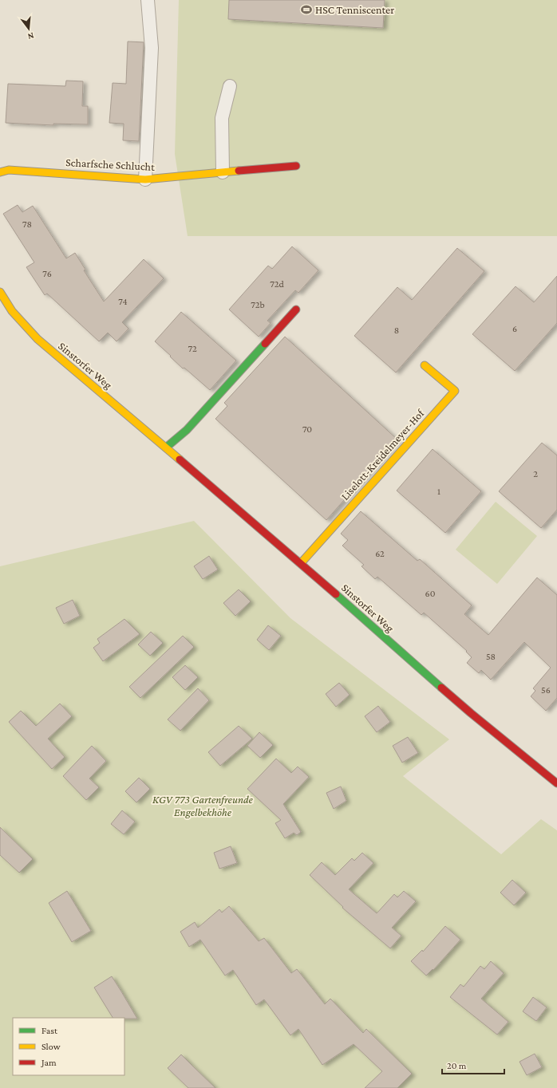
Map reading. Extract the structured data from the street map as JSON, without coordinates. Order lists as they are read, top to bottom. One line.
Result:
{"streets":{"street":["Scharfsche Schlucht","Sinstorfer Weg","Liselott-Kreidelmeyer-Hof"]},"crossings":[["Sinstorfer Weg","Liselott-Kreidelmeyer-Hof"]],"parks":["KGV 773 Gartenfreunde Engelbekhöhe"],"places":{"sports":["HSC Tenniscenter"]},"house_numbers":["78","76","72d","74","72b","6","8","72","70","2","1","62","60","58","56"],"legend":["Fast","Slow","Jam"],"scale_bar":"20 m","north":"bottom"}
